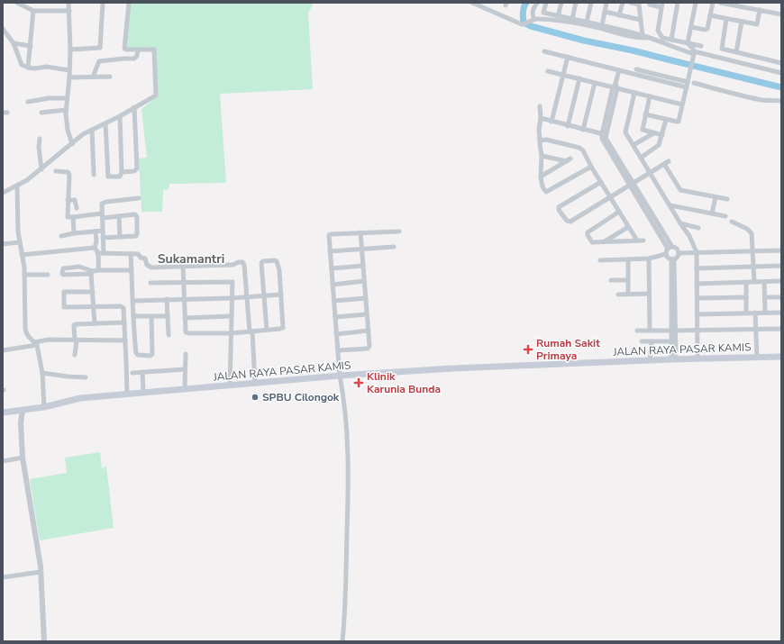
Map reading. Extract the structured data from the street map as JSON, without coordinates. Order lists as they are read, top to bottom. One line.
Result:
{"streets":{"main road":["JALAN RAYA PASAR KAMIS"]},"districts":["Sukamantri"],"places":{"health":["Rumah Sakit Primaya","Klinik Karunia Bunda"],"other":["SPBU Cilongok"]}}
